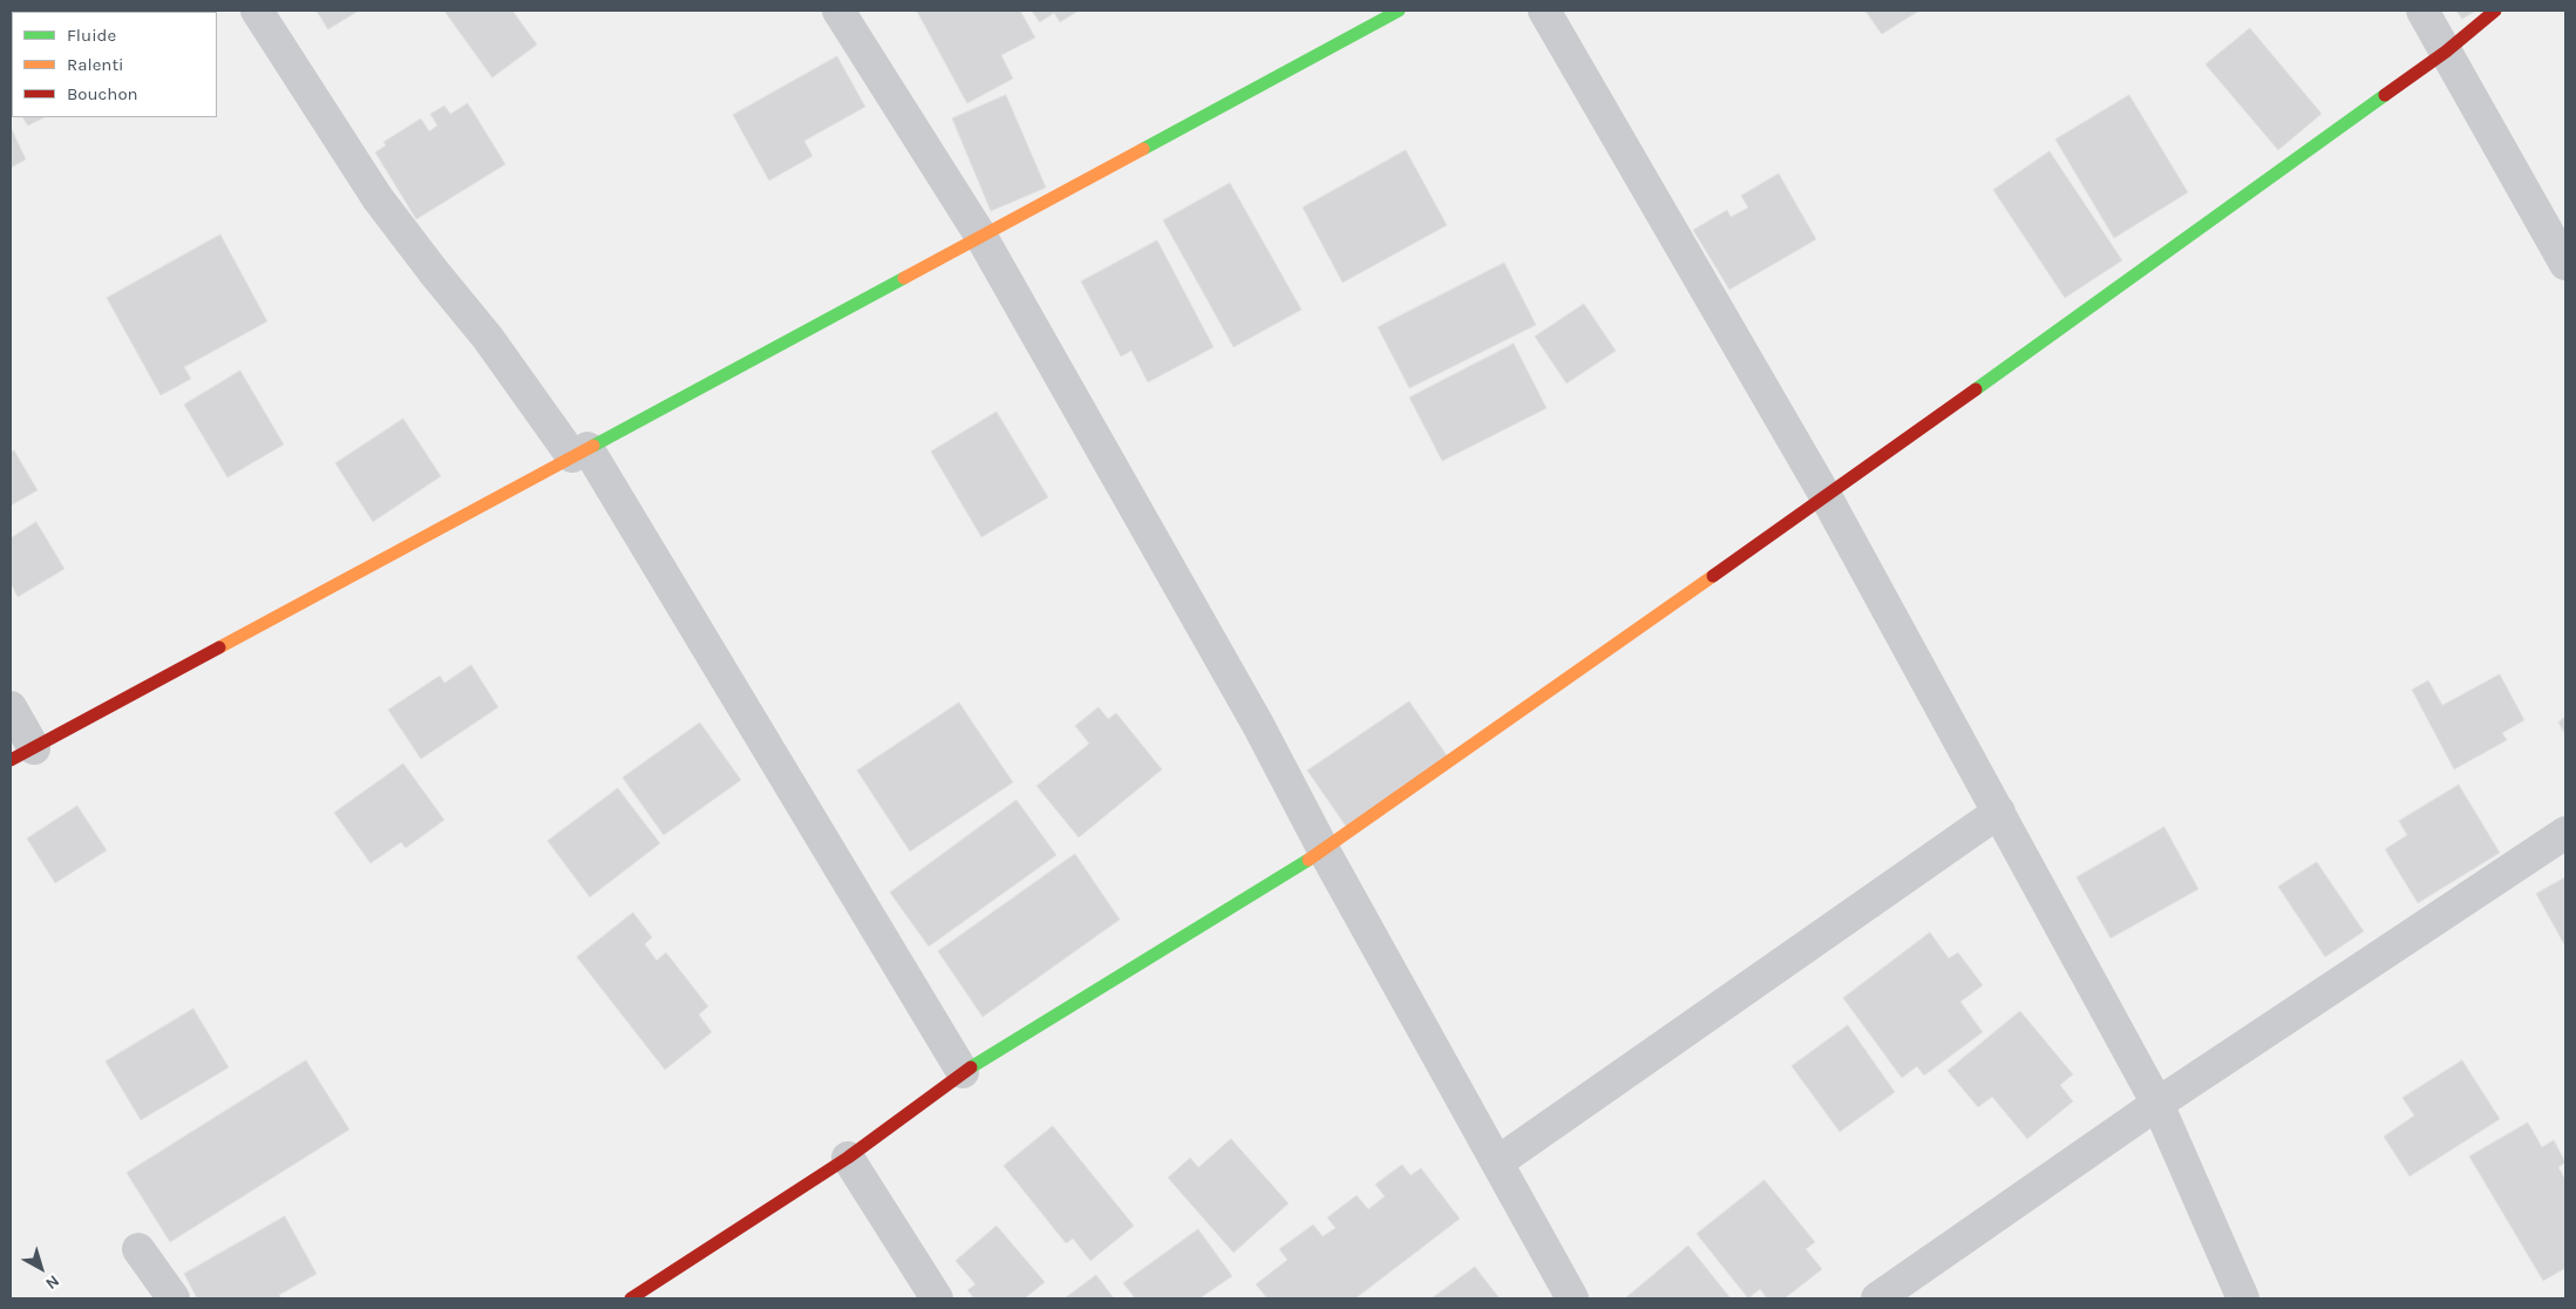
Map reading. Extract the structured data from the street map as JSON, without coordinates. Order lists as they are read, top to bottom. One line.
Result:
{"legend":["Fluide","Ralenti","Bouchon"],"north":"bottom right"}
